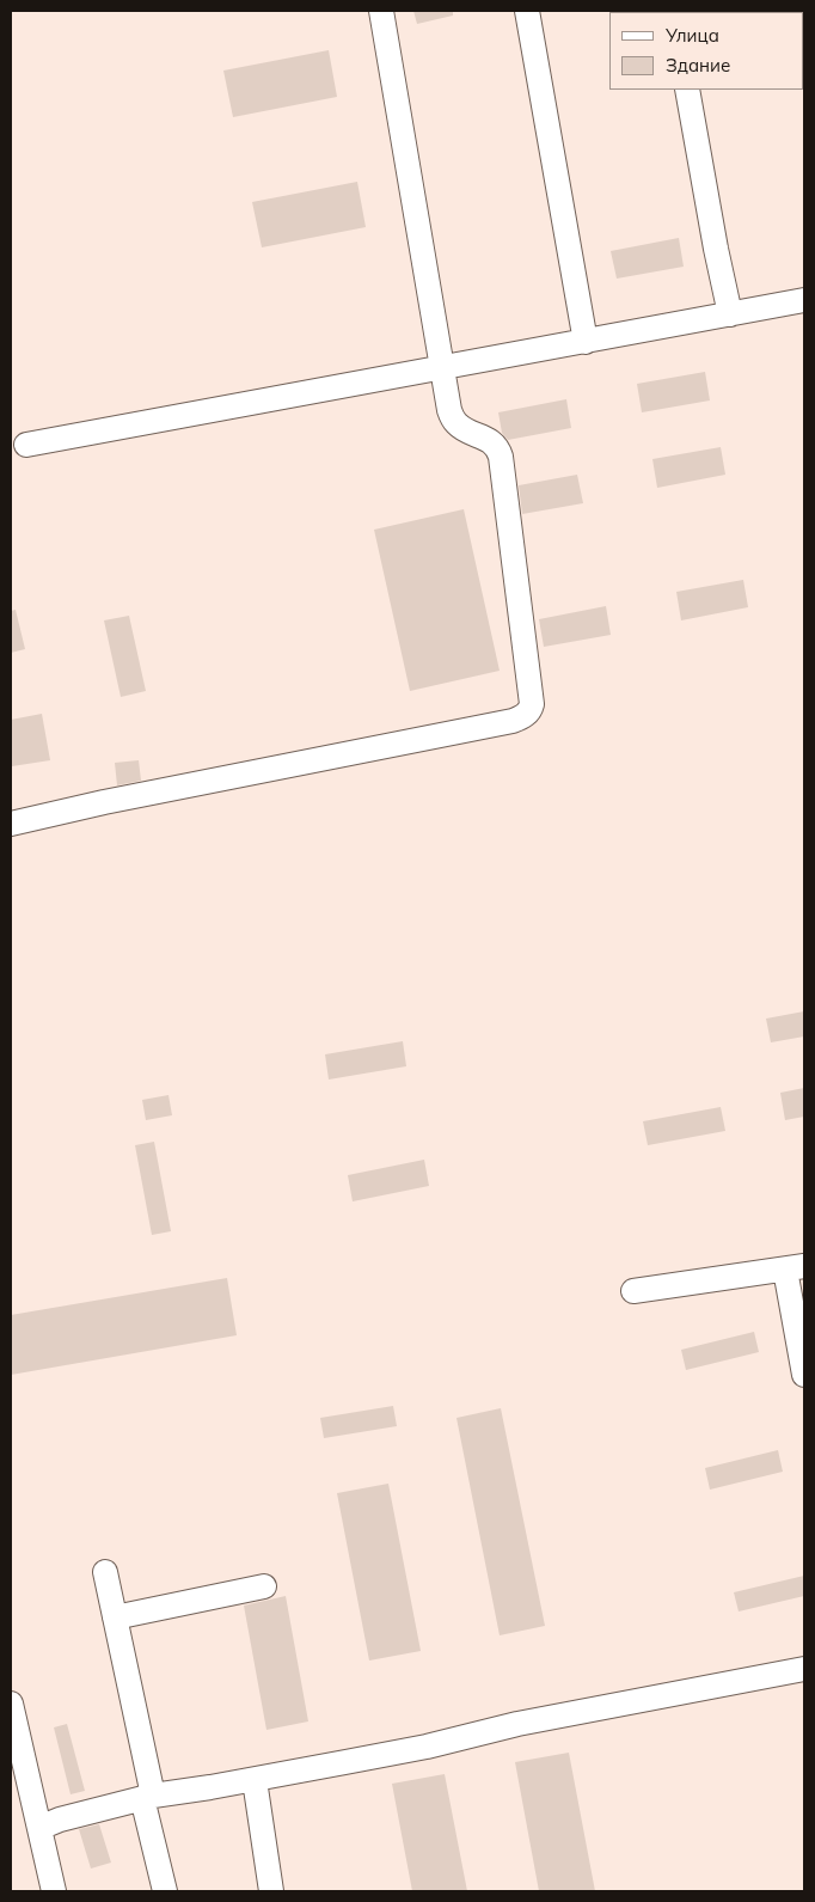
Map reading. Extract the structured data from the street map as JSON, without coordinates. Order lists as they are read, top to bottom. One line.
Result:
{"legend":["Улица","Здание"]}
